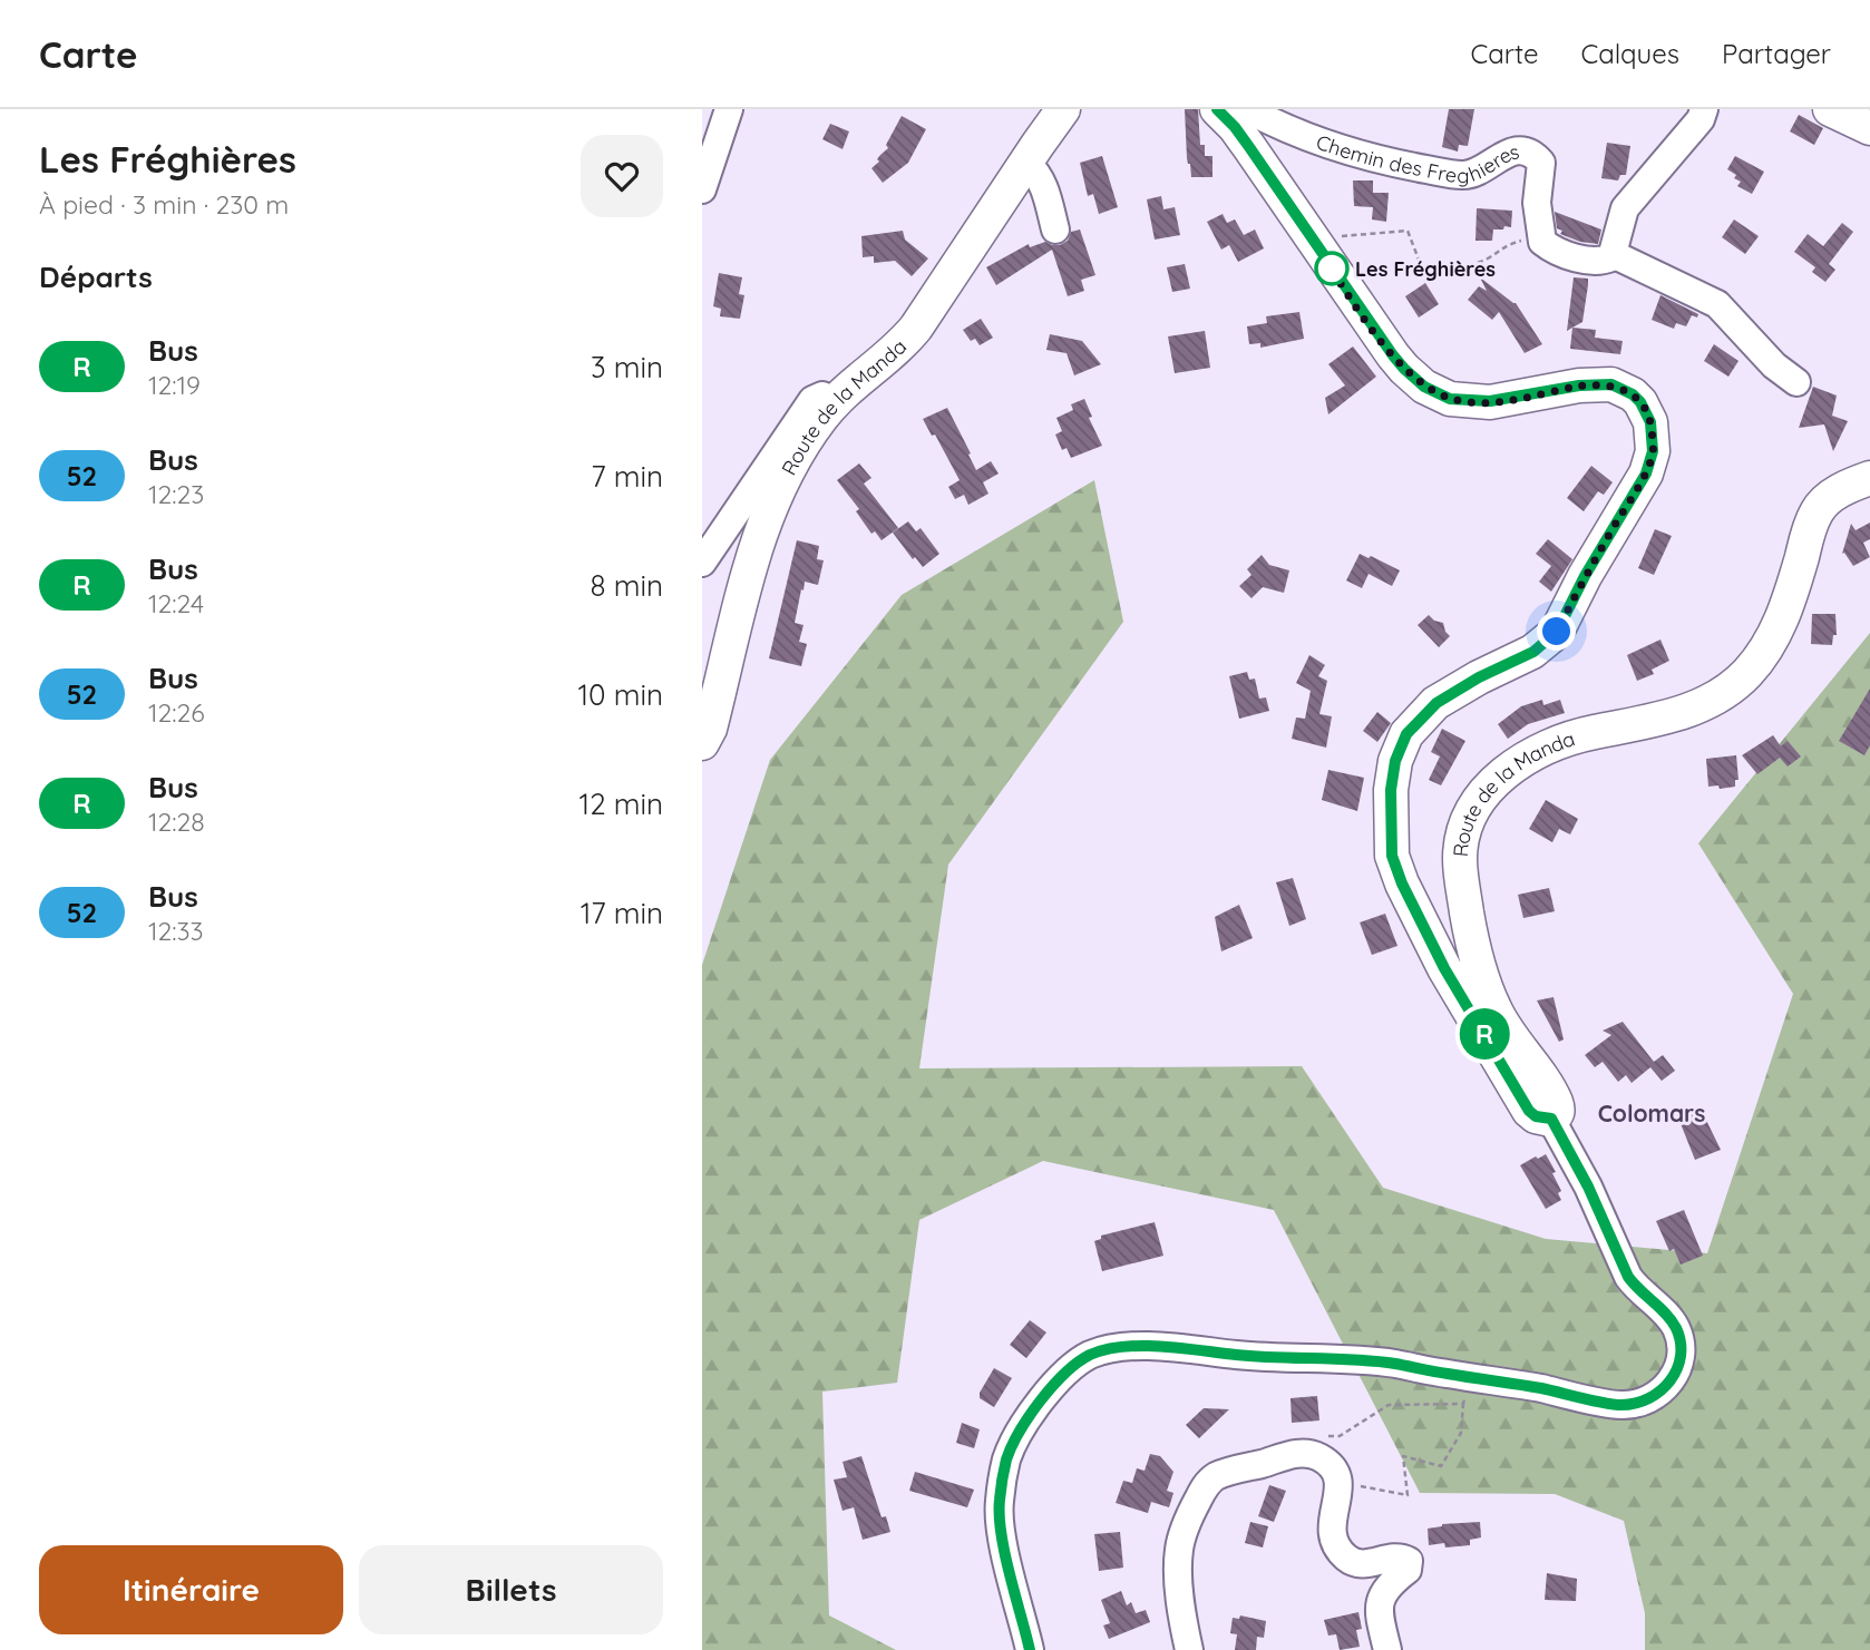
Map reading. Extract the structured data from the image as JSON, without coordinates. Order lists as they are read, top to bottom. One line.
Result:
{"streets":{"main road":["Route de la Manda"],"street":["Chemin des Freghieres"]},"districts":["Colomars"],"places":["Les Fréghières"],"lines":["bus line R"],"page":{"header":"Carte","nav":["Carte","Calques","Partager"],"heading":[["Les Fréghières","À pied · 3 min · 230 m"],"Départs"],"on_map":"R","list":[{"mark":"R","name":"Bus","note":"12:19","value":"3 min"},{"mark":"52","name":"Bus","note":"12:23","value":"7 min"},{"mark":"R","name":"Bus","note":"12:24","value":"8 min"},{"mark":"52","name":"Bus","note":"12:26","value":"10 min"},{"mark":"R","name":"Bus","note":"12:28","value":"12 min"},{"mark":"52","name":"Bus","note":"12:33","value":"17 min"}],"buttons":["Itinéraire","Billets"]}}
